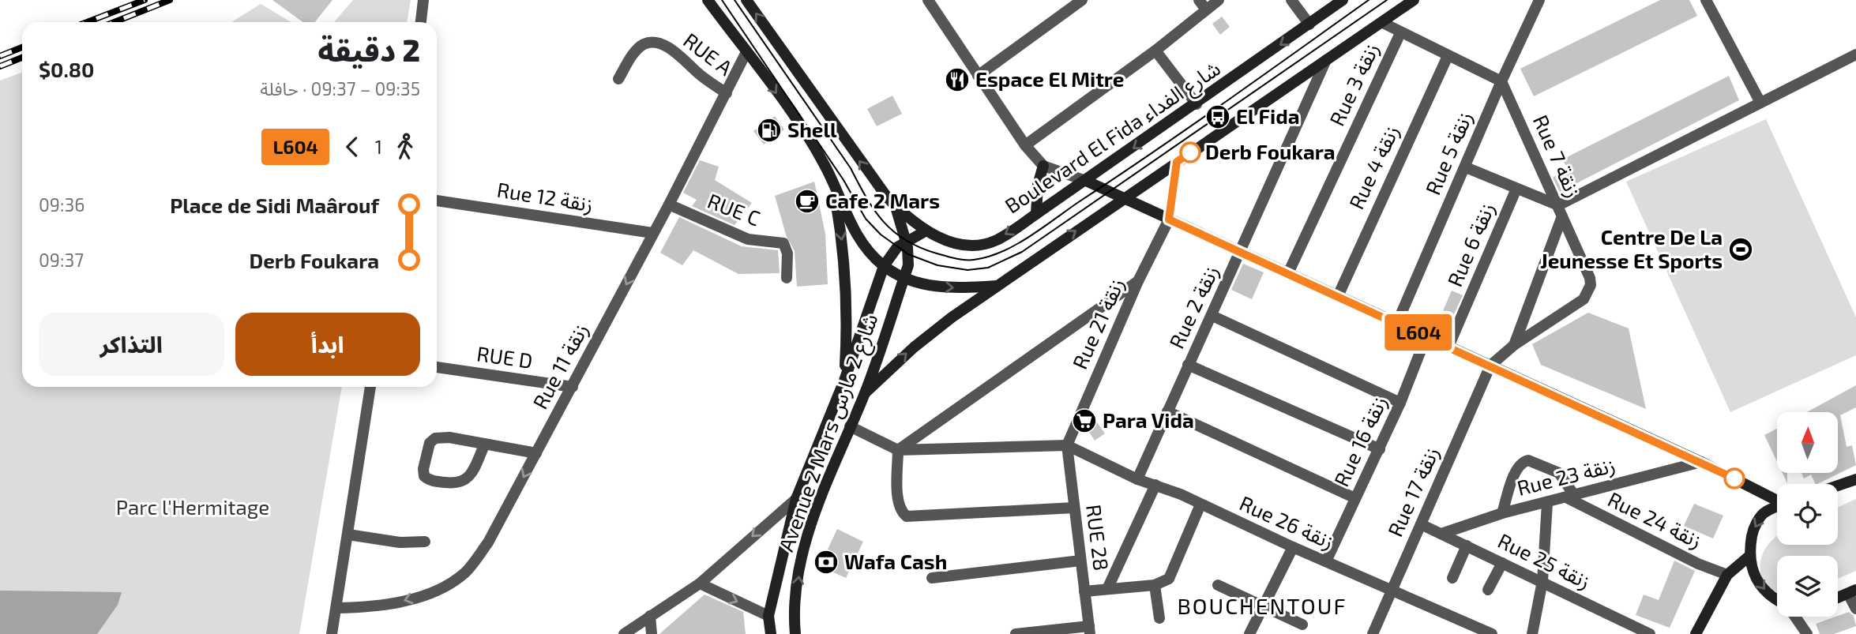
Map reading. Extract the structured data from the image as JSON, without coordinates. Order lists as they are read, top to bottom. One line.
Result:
{"streets":{"main road":["Boulevard El Fida شارع الفداء","Avenue 2 Mars شارع 2 مارس"],"street":["RUE A","Rue 3 زنقة","Rue 5 زنقة","Rue 7 زنقة","Rue 4 زنقة","Rue 12 زنقة","RUE C","Rue 6 زنقة","Rue 2 زنقة","Rue 21 زنقة","RUE D","Rue 11 زنقة","Rue 16 زنقة","Rue 23 زنقة","Rue 17 زنقة","Rue 24 زنقة","Rue 26 زنقة","RUE 28","Rue 25 زنقة"]},"crossings":[["RUE A","Rue 11 زنقة"],["Boulevard El Fida شارع الفداء","Avenue 2 Mars شارع 2 مارس"],["Rue 5 زنقة","Rue 7 زنقة"],["Rue 12 زنقة","Rue 11 زنقة"],["RUE C","Rue 11 زنقة"],["Rue 2 زنقة","Rue 26 زنقة"],["Rue 21 زنقة","Rue 26 زنقة"],["Rue 21 زنقة","RUE 28"],["RUE D","Rue 11 زنقة"],["Rue 16 زنقة","Rue 26 زنقة"],["Rue 23 زنقة","Rue 24 زنقة"],["Rue 23 زنقة","Rue 25 زنقة"],["Rue 17 زنقة","Rue 26 زنقة"],["Rue 17 زنقة","Rue 25 زنقة"],["Rue 24 زنقة","Rue 25 زنقة"],["Rue 26 زنقة","RUE 28"]],"one_way":["Rue 11 زنقة"],"districts":["BOUCHENTOUF"],"parks":["Parc l'Hermitage"],"places":{"restaurant":["Espace El Mitre"],"bus stop":["El Fida"],"fuel station":["Shell"],"other":["Derb Foukara"],"cafe":["Cafe 2 Mars"],"sports":["Centre De La Jeunesse Et Sports"],"supermarket":["Para Vida"],"bank":["Wafa Cash"]},"lines":["bus line L604"],"north":"top","page":{"on_map":"L604","heading":["2 دقيقة","09:35 – 09:37 · حافلة","$0.80"],"legs":["1","L604"],"list":[{"name":"Place de Sidi Maârouf","value":"09:36"},{"name":"Derb Foukara","value":"09:37"}],"buttons":["ابدأ","التذاكر"]}}
